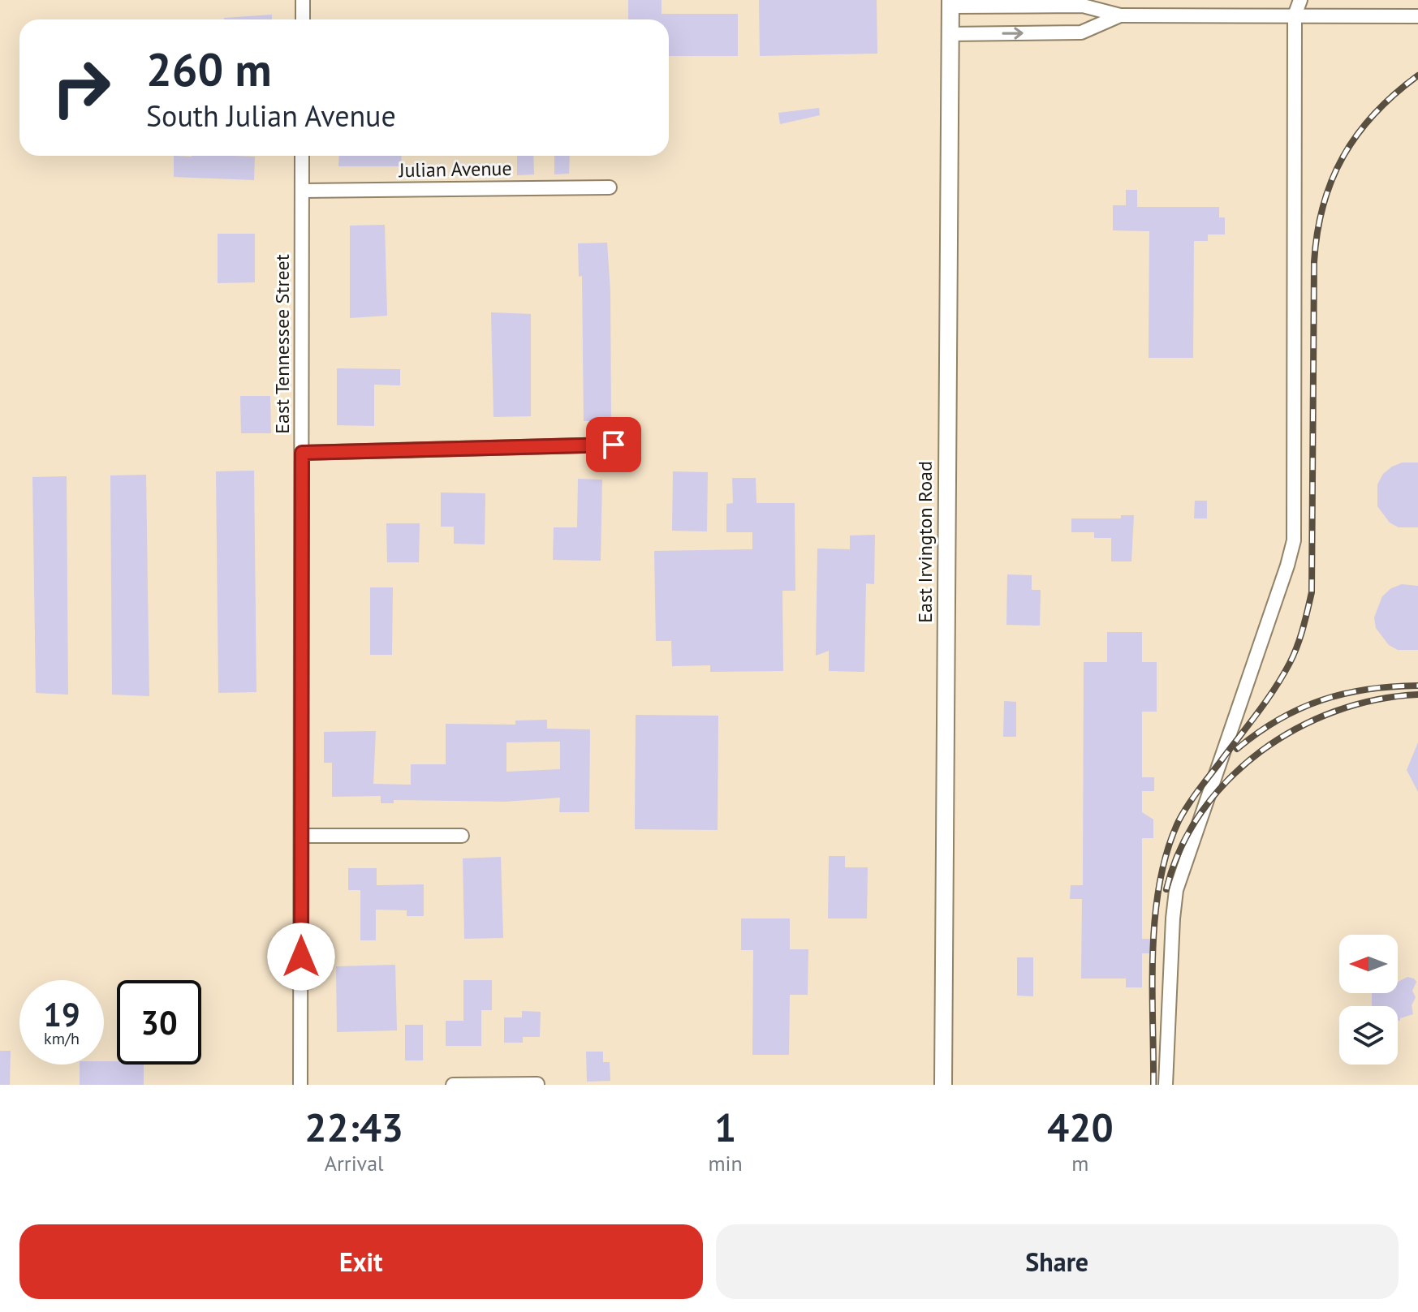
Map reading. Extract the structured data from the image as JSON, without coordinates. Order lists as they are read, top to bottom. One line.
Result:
{"streets":{"street":["Julian Avenue","East Tennessee Street","East Irvington Road"]},"crossings":[["Julian Avenue","East Tennessee Street"]],"north":"left","page":{"turn":["260 m","South Julian Avenue"],"speed":"19 km/h","limit":"30","eta":["22:43","Arrival","1","min","420","m"],"buttons":["Exit","Share"]}}
